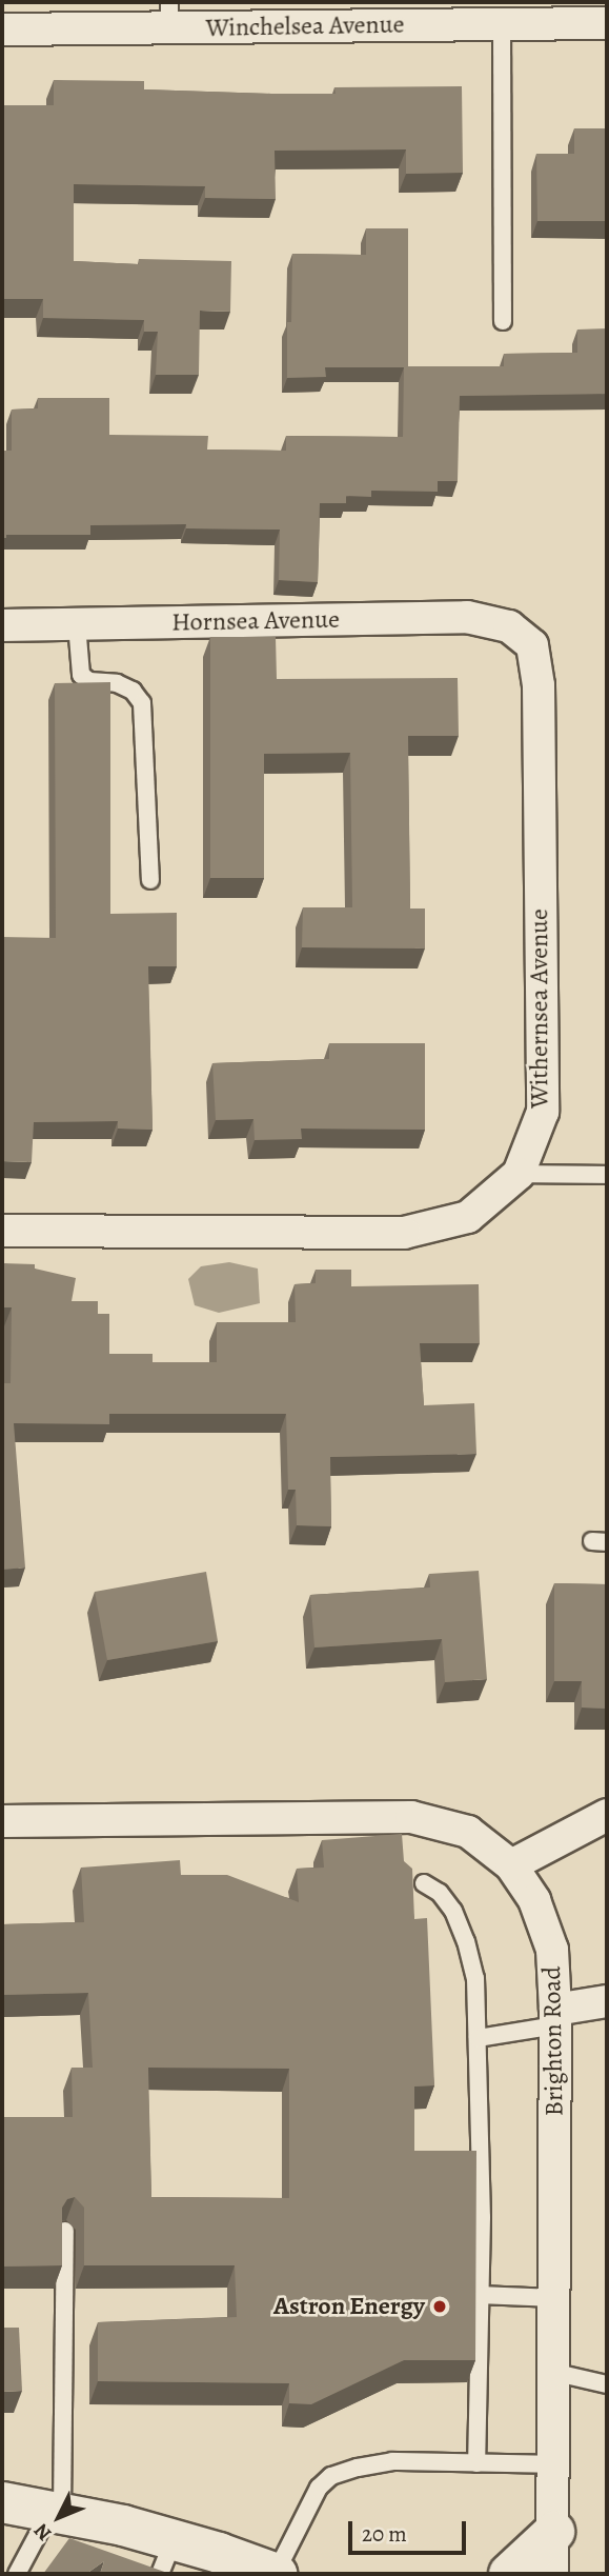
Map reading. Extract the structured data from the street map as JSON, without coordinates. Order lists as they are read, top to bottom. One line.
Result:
{"streets":{"street":["Winchelsea Avenue","Hornsea Avenue","Withernsea Avenue","Brighton Road"]},"crossings":[["Hornsea Avenue","Withernsea Avenue"]],"places":["Astron Energy"],"scale_bar":"20 m","north":"bottom left"}
